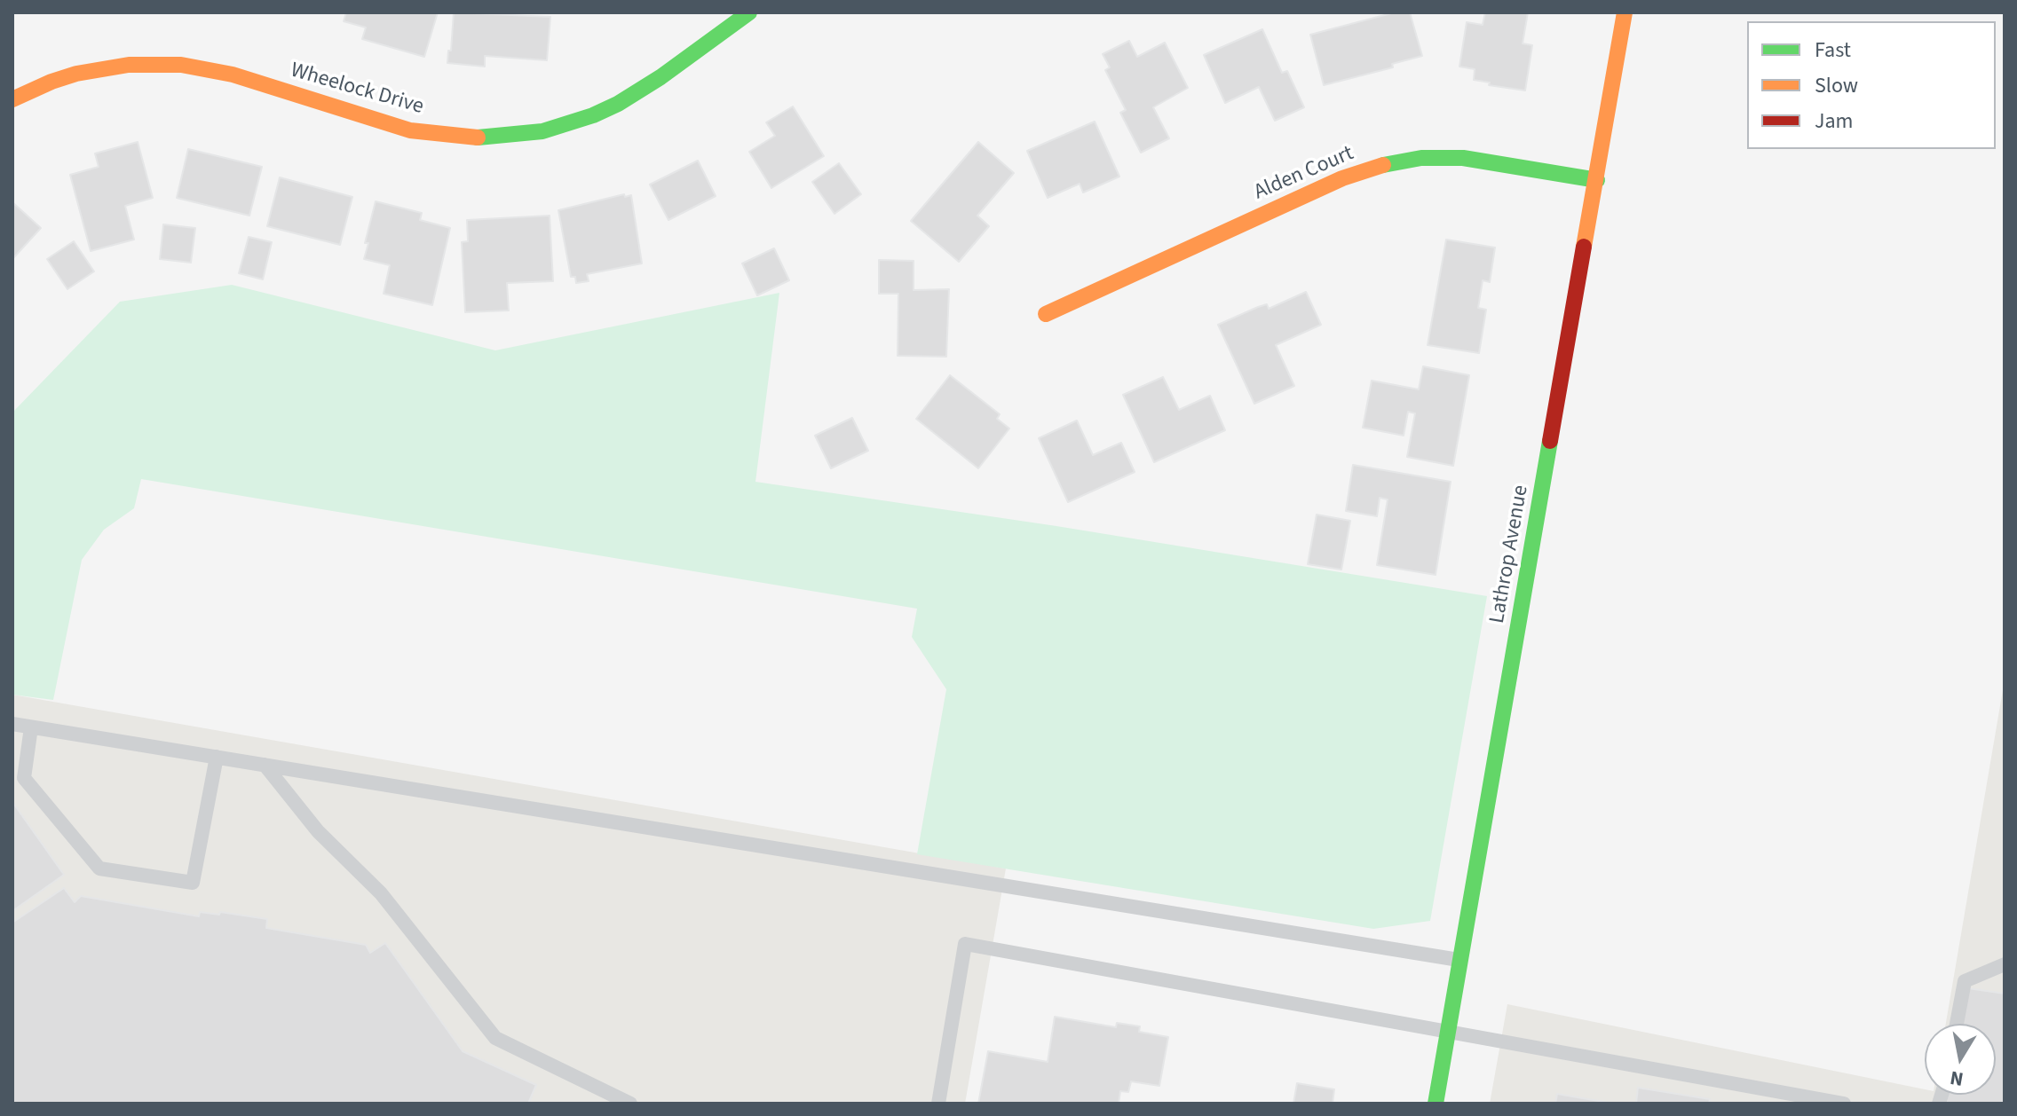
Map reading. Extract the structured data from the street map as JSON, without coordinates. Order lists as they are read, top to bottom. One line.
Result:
{"streets":{"street":["Wheelock Drive","Alden Court","Lathrop Avenue"]},"crossings":[["Alden Court","Lathrop Avenue"]],"legend":["Fast","Slow","Jam"],"north":"bottom"}
